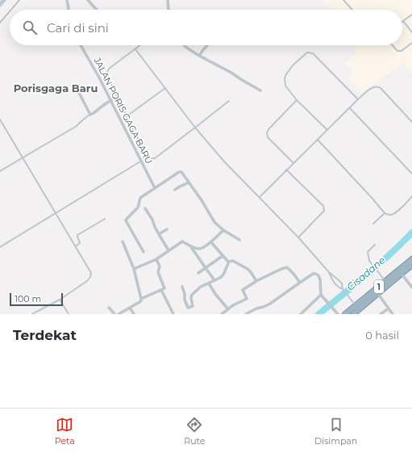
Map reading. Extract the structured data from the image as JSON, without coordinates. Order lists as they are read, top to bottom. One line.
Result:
{"streets":{"highway":["1"],"street":["JALAN PORIS GAGA BARU"]},"districts":["Porisgaga Baru"],"water":["Cisadane"],"scale_bar":"100 m","page":{"search":"Cari di sini","scale":"100 m","heading":["Terdekat","0 hasil"],"nav":["Peta","Rute","Disimpan"]}}
